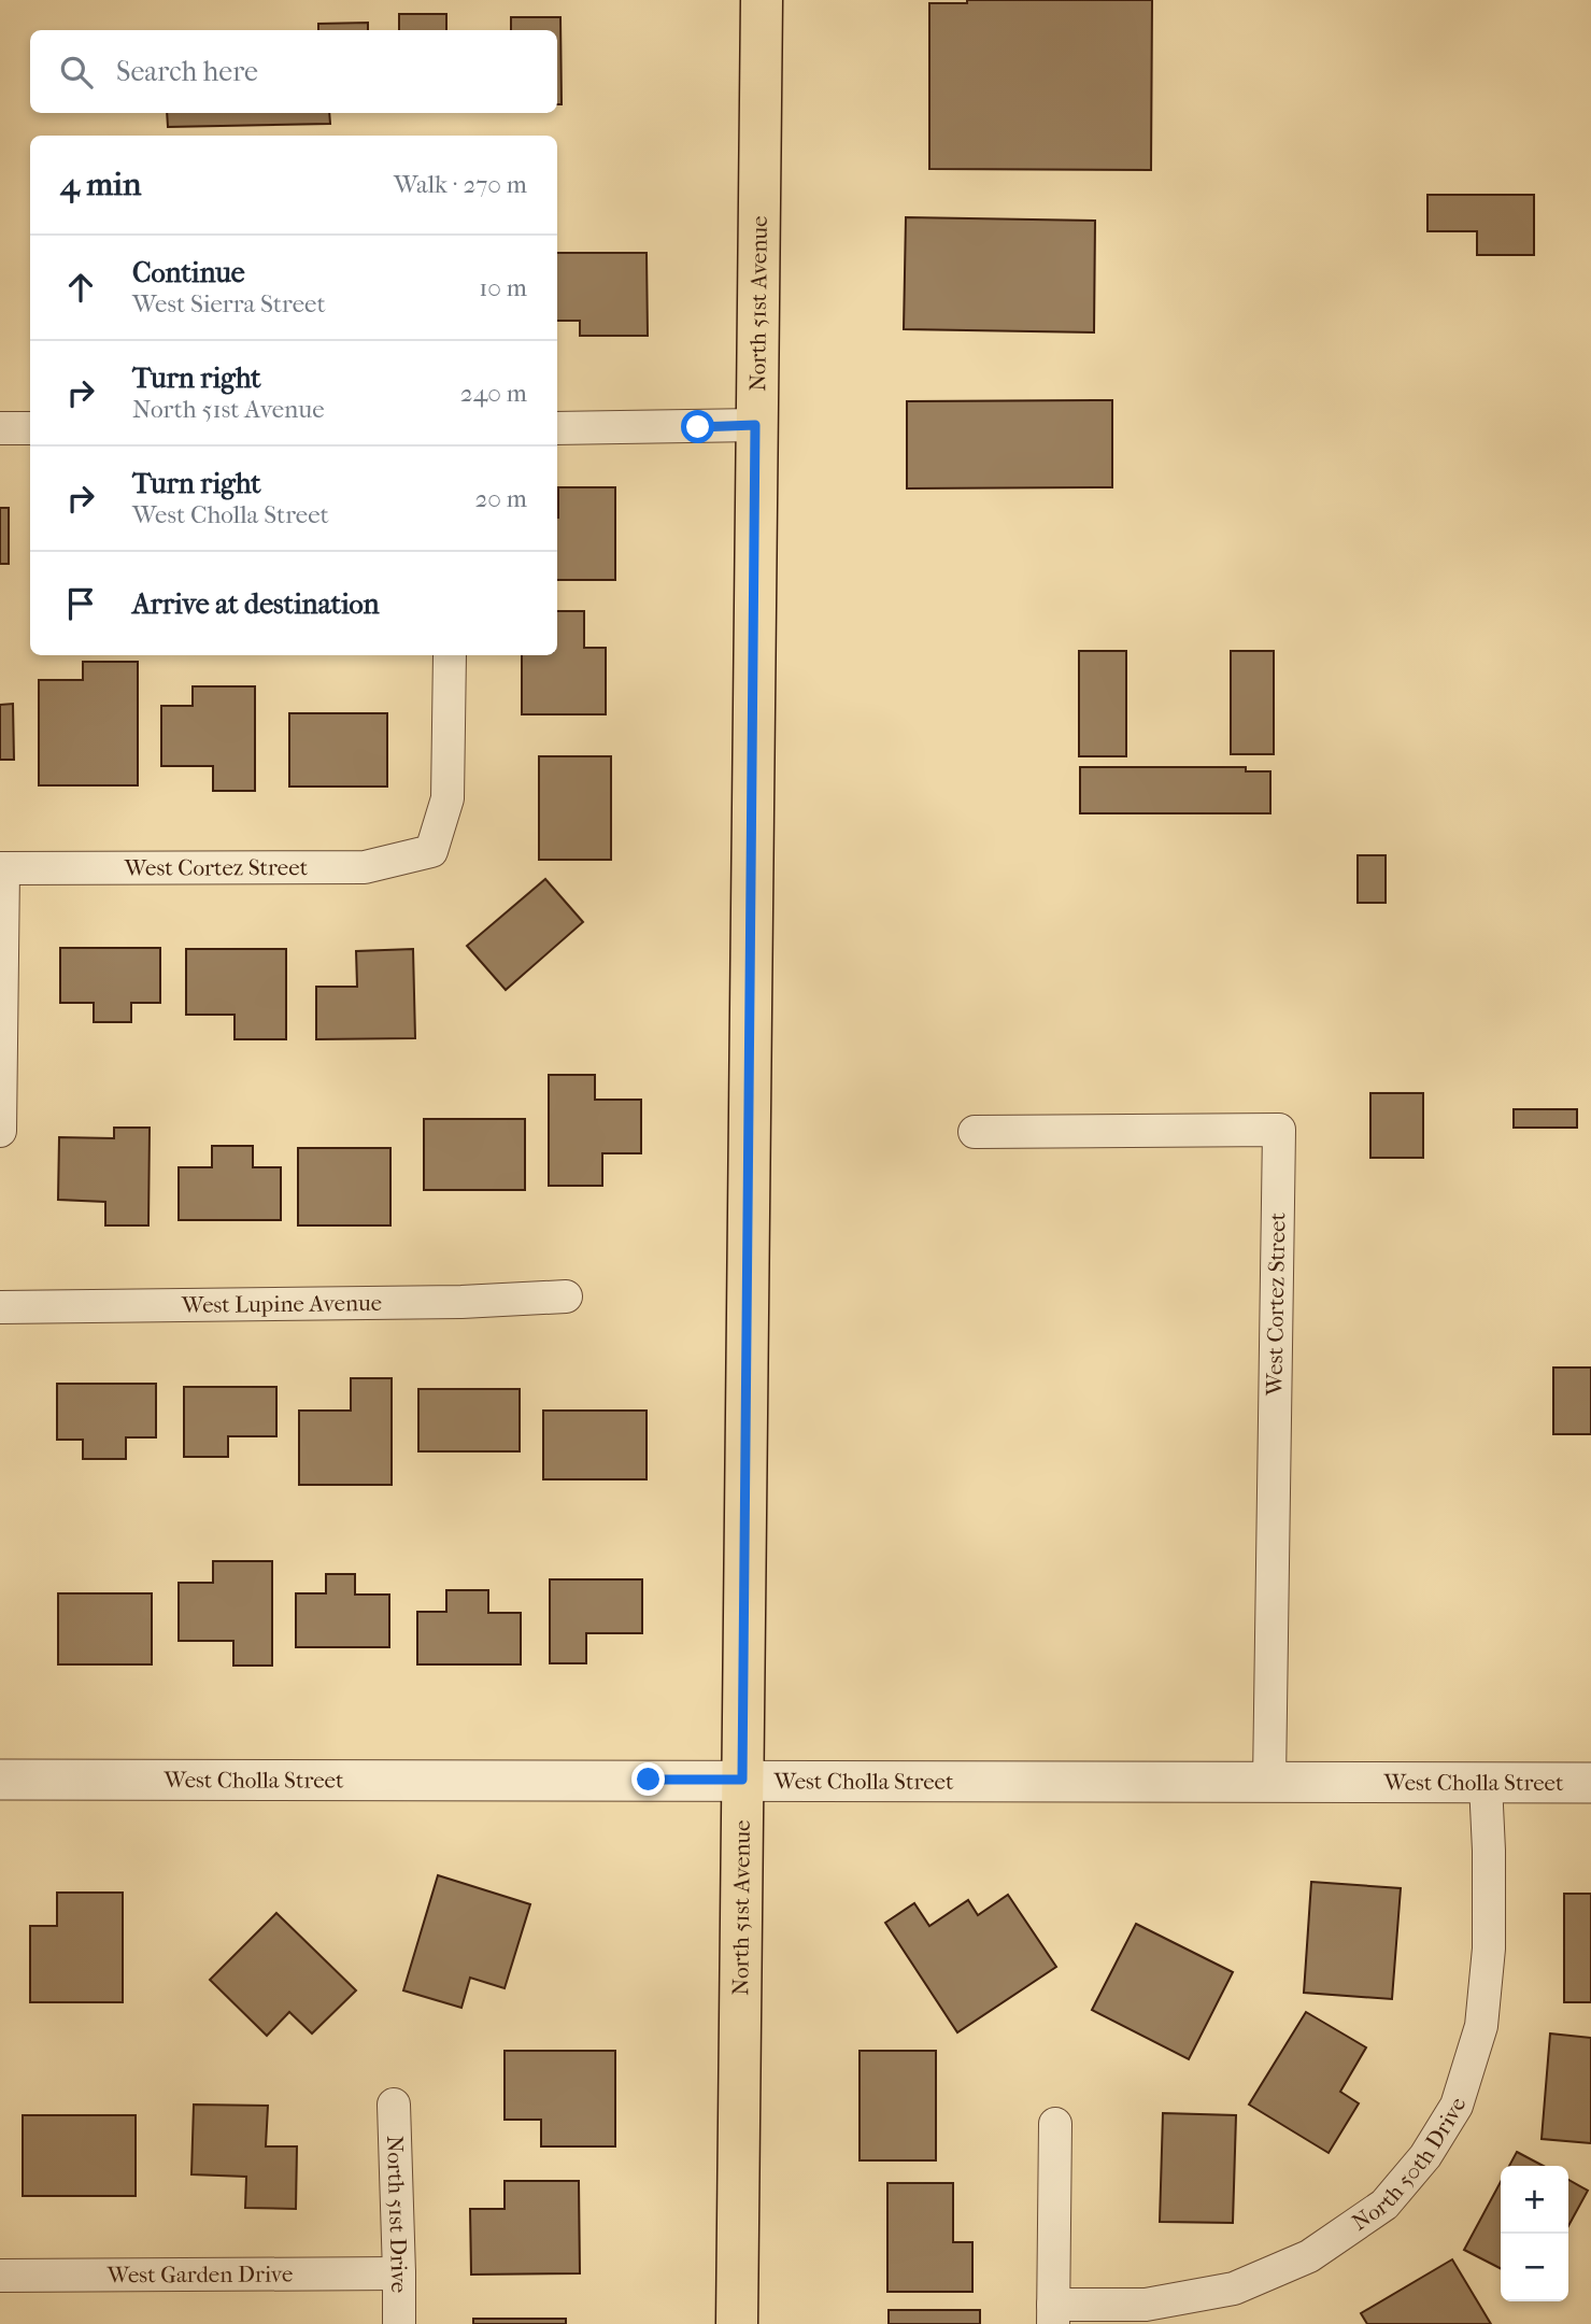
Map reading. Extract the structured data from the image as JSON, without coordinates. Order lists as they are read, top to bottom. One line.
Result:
{"streets":{"main road":["North 51st Avenue"],"street":["West Cortez Street","West Lupine Avenue","West Cholla Street","North 50th Drive","North 51st Drive","West Garden Drive"]},"crossings":[["North 51st Avenue","West Cholla Street"],["West Cortez Street","West Cholla Street"],["West Cholla Street","North 50th Drive"],["North 51st Drive","West Garden Drive"]],"page":{"search":"Search here","heading":["4 min","Walk · 270 m"],"list":[["Continue","West Sierra Street","10 m"],["Turn right","North 51st Avenue","240 m"],["Turn right","West Cholla Street","20 m"],"Arrive at destination"],"map_buttons":["+","−"]}}
